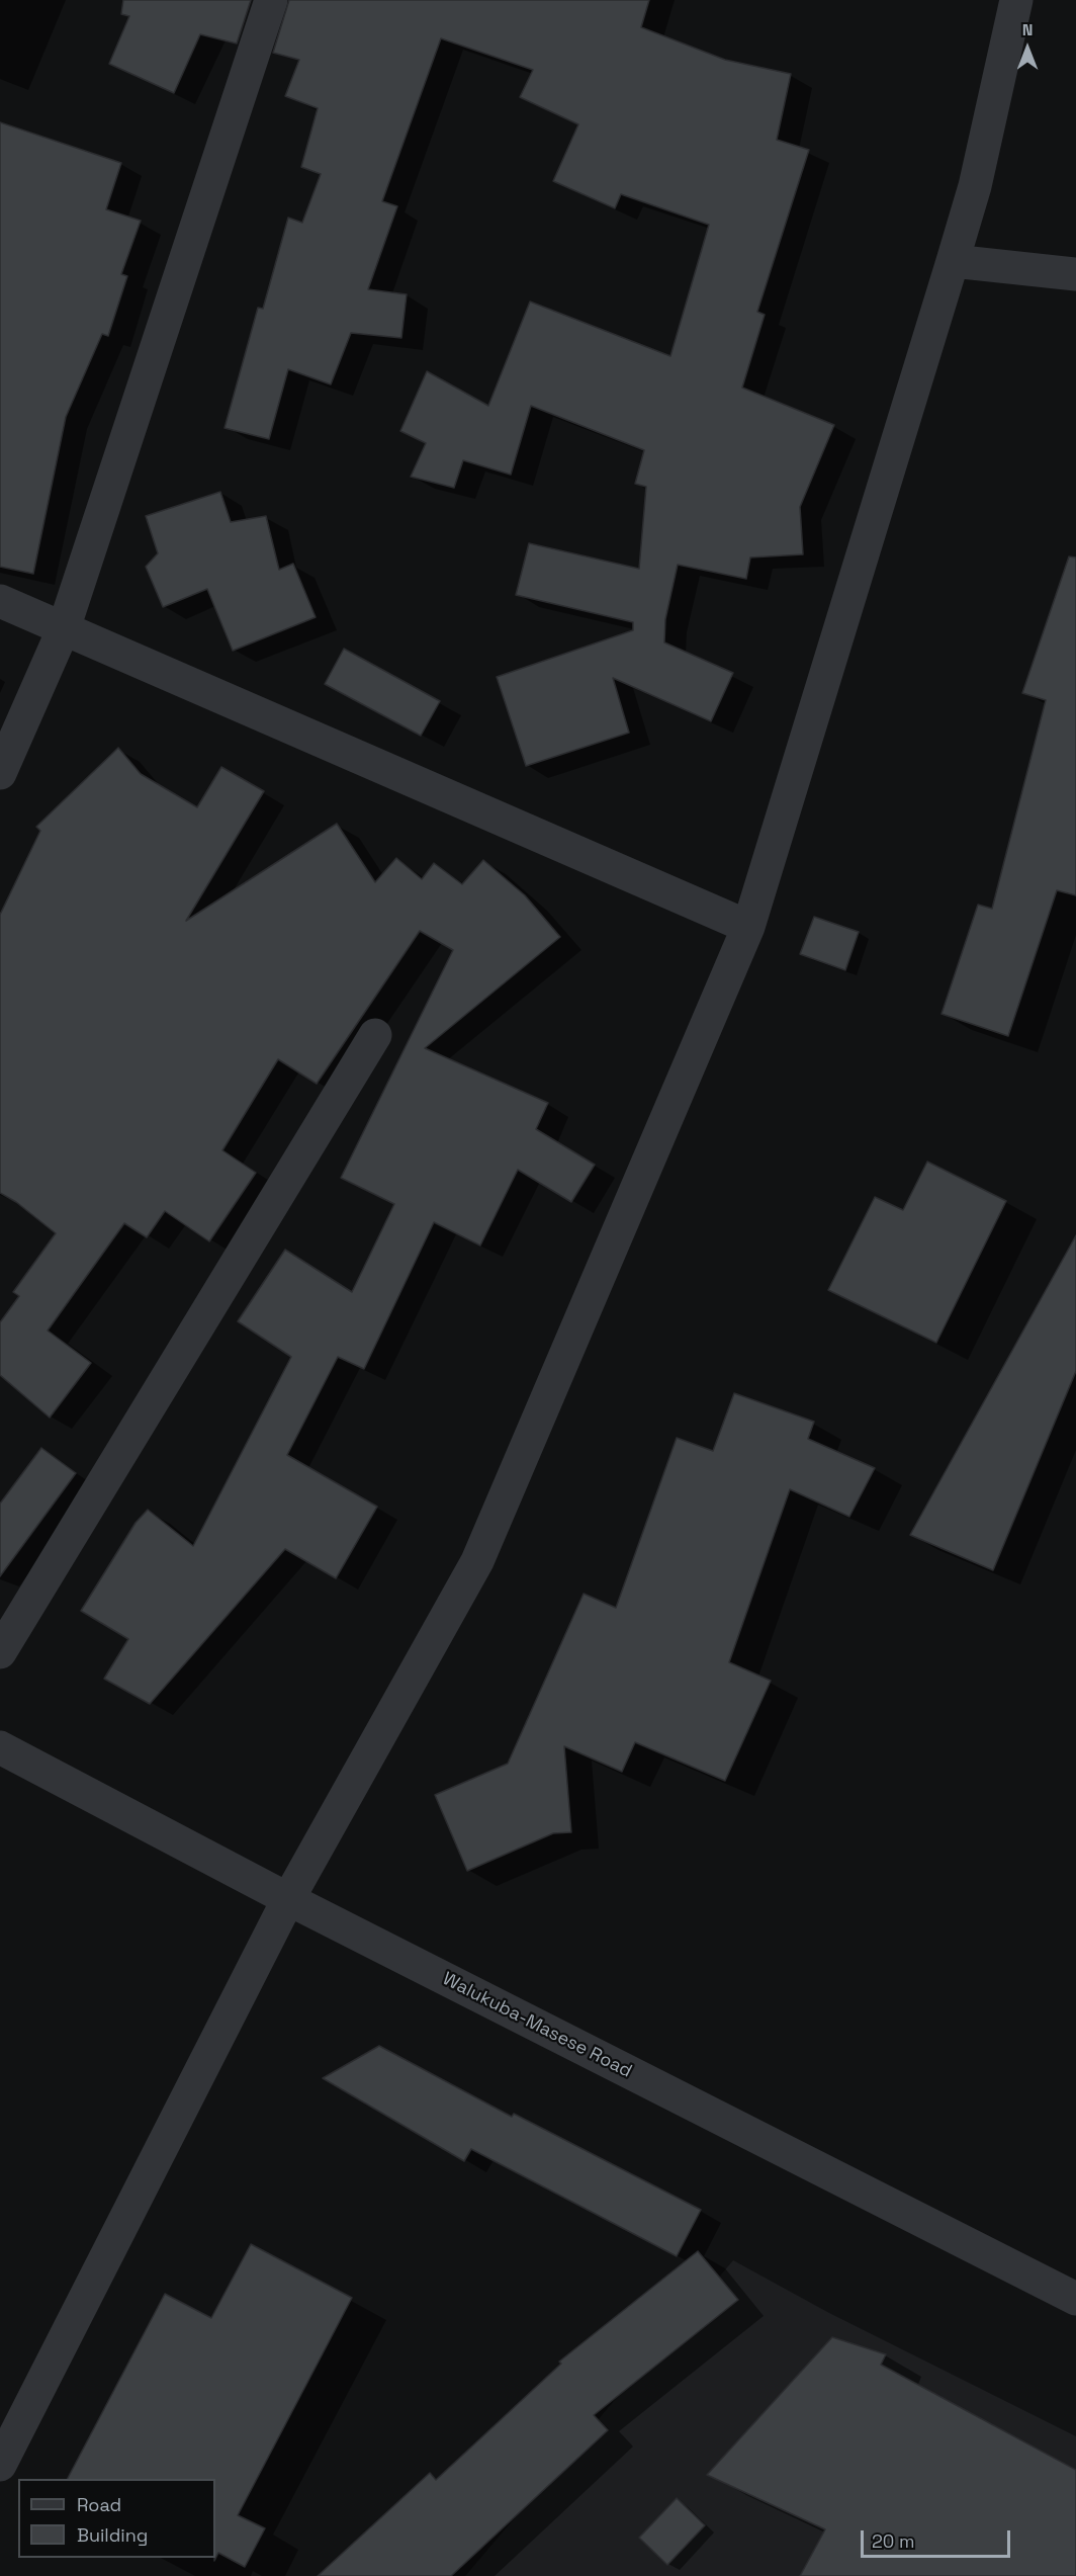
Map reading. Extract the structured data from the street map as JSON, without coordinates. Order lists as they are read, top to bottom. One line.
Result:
{"streets":{"street":["Walukuba-Masese Road"]},"legend":["Road","Building"],"scale_bar":"20 m","north":"top"}
